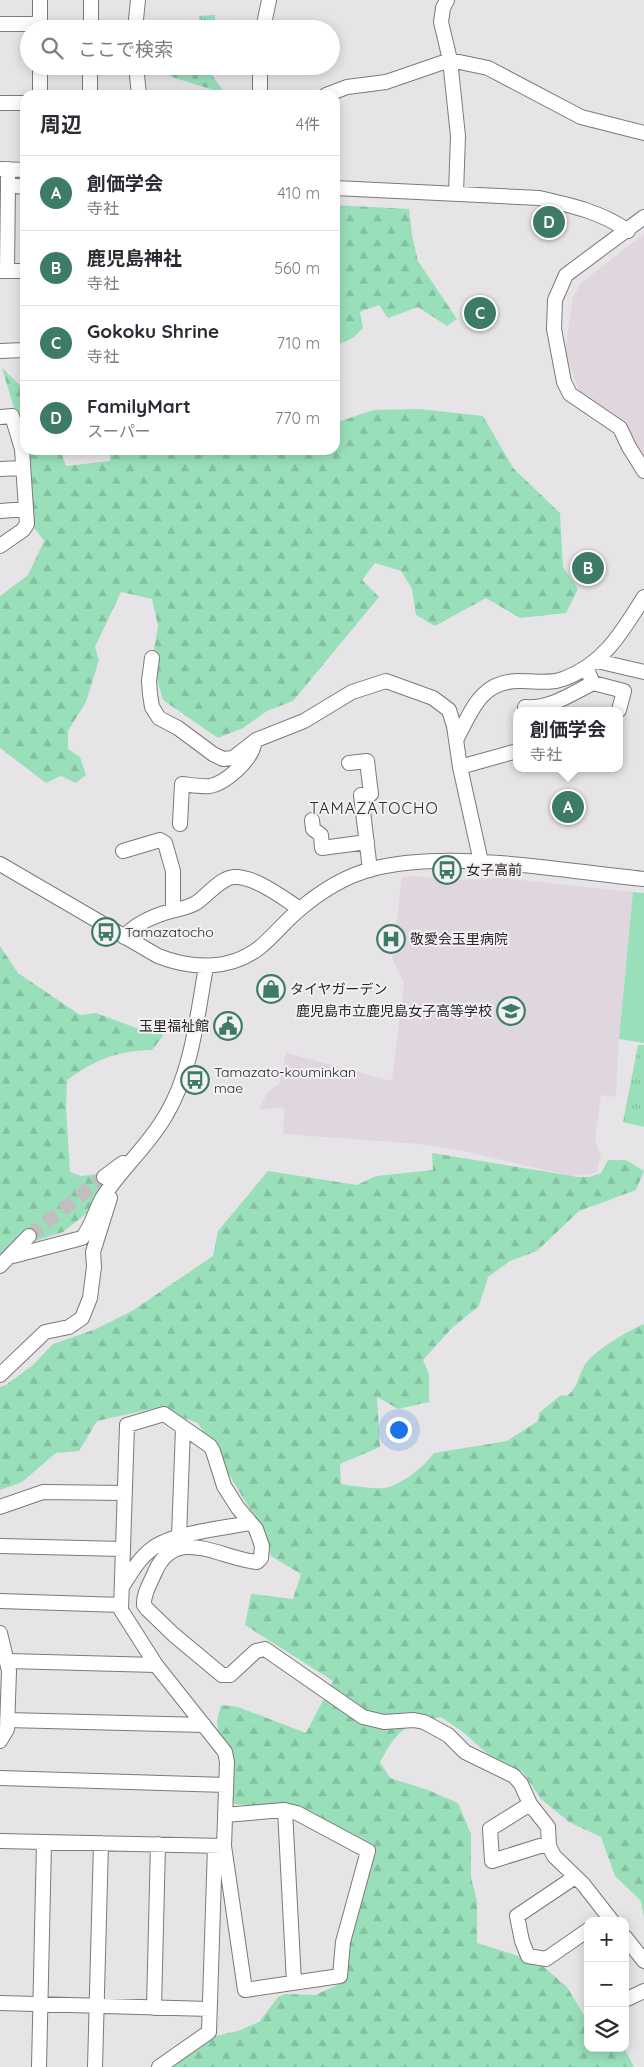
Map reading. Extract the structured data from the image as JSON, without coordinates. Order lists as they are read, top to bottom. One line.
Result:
{"districts":["TAMAZATOCHO"],"places":{"bus stop":["女子高前","Tamazatocho","Tamazato-kouminkan mae"],"hospital":["敬愛会玉里病院"],"shop":["タイヤガーデン"],"school or university":["鹿児島市立鹿児島女子高等学校"],"public building":["玉里福祉館"]},"page":{"search":"ここで検索","heading":["周辺","4件"],"list":[{"mark":"A","name":"創価学会","note":"寺社","value":"410 m"},{"mark":"B","name":"鹿児島神社","note":"寺社","value":"560 m"},{"mark":"C","name":"Gokoku Shrine","note":"寺社","value":"710 m"},{"mark":"D","name":"FamilyMart","note":"スーパー","value":"770 m"}],"pins":["D","C","B","A"],"popup":["創価学会","寺社"],"map_buttons":["+","−"]}}
